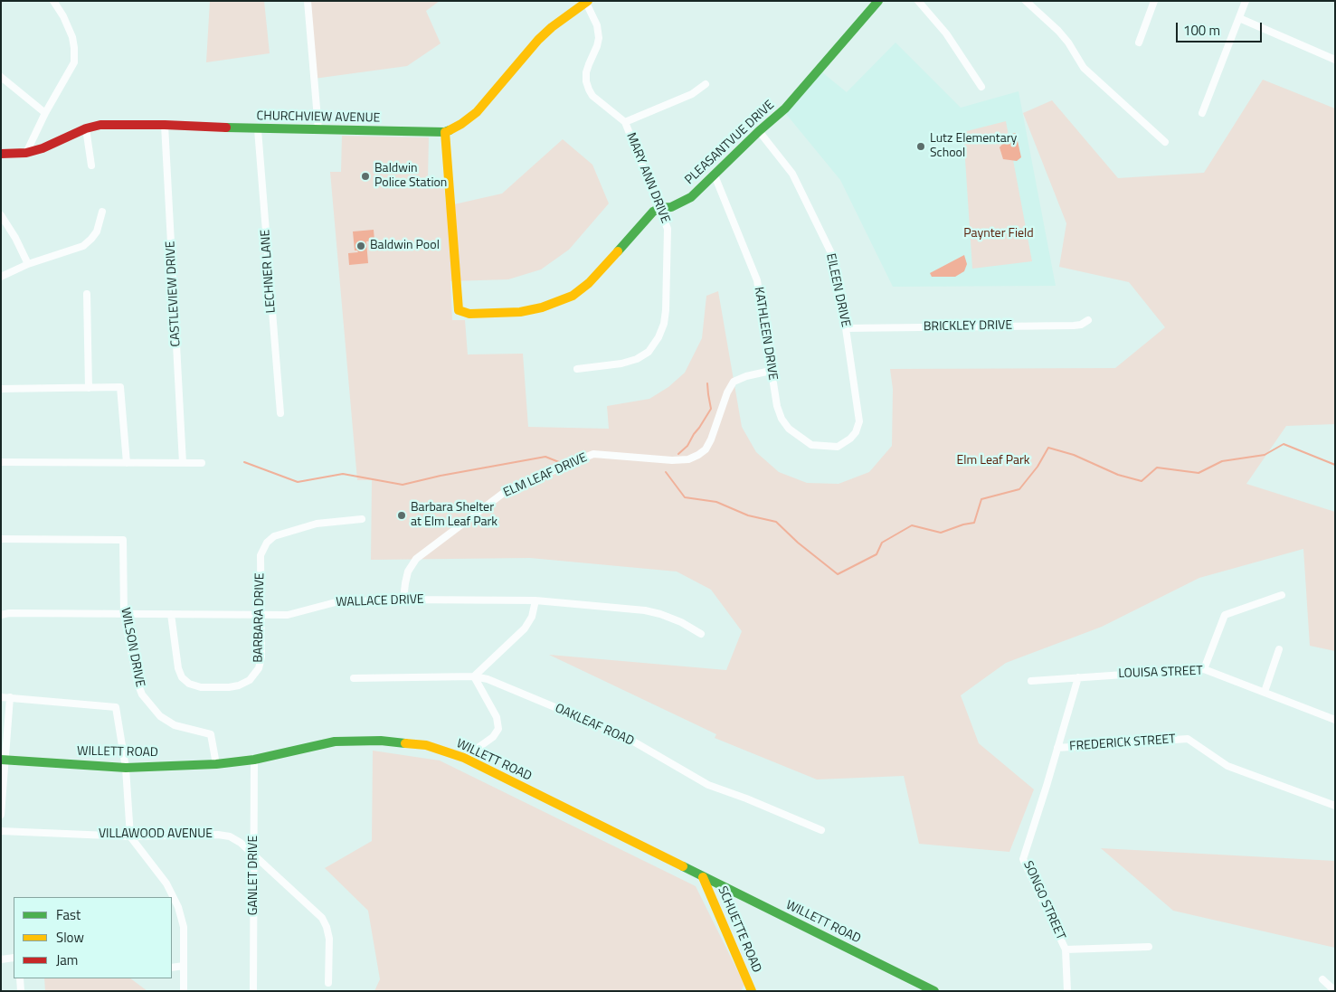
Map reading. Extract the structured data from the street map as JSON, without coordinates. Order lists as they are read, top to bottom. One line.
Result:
{"streets":{"street":["CHURCHVIEW AVENUE","PLEASANTVUE DRIVE","MARY ANN DRIVE","LECHNER LANE","EILEEN DRIVE","CASTLEVIEW DRIVE","BRICKLEY DRIVE","KATHLEEN DRIVE","ELM LEAF DRIVE","WALLACE DRIVE","BARBARA DRIVE","WILSON DRIVE","LOUISA STREET","OAKLEAF ROAD","FREDERICK STREET","WILLETT ROAD","VILLAWOOD AVENUE","GANLET DRIVE","SONGO STREET","SCHUETTE ROAD"]},"crossings":[["CHURCHVIEW AVENUE","PLEASANTVUE DRIVE"],["CHURCHVIEW AVENUE","MARY ANN DRIVE"],["CHURCHVIEW AVENUE","LECHNER LANE"],["CHURCHVIEW AVENUE","CASTLEVIEW DRIVE"],["PLEASANTVUE DRIVE","MARY ANN DRIVE"],["PLEASANTVUE DRIVE","EILEEN DRIVE"],["PLEASANTVUE DRIVE","KATHLEEN DRIVE"],["EILEEN DRIVE","BRICKLEY DRIVE"],["EILEEN DRIVE","KATHLEEN DRIVE"],["KATHLEEN DRIVE","ELM LEAF DRIVE"],["ELM LEAF DRIVE","WALLACE DRIVE"],["WALLACE DRIVE","BARBARA DRIVE"],["WALLACE DRIVE","WILSON DRIVE"],["WILSON DRIVE","WILLETT ROAD"],["LOUISA STREET","SONGO STREET"],["FREDERICK STREET","SONGO STREET"],["WILLETT ROAD","GANLET DRIVE"],["WILLETT ROAD","SCHUETTE ROAD"],["VILLAWOOD AVENUE","GANLET DRIVE"]],"parks":["Paynter Field","Elm Leaf Park"],"places":["Lutz Elementary School","Baldwin Police Station","Baldwin Pool","Barbara Shelter at Elm Leaf Park"],"legend":["Fast","Slow","Jam"],"scale_bar":"100 m"}
